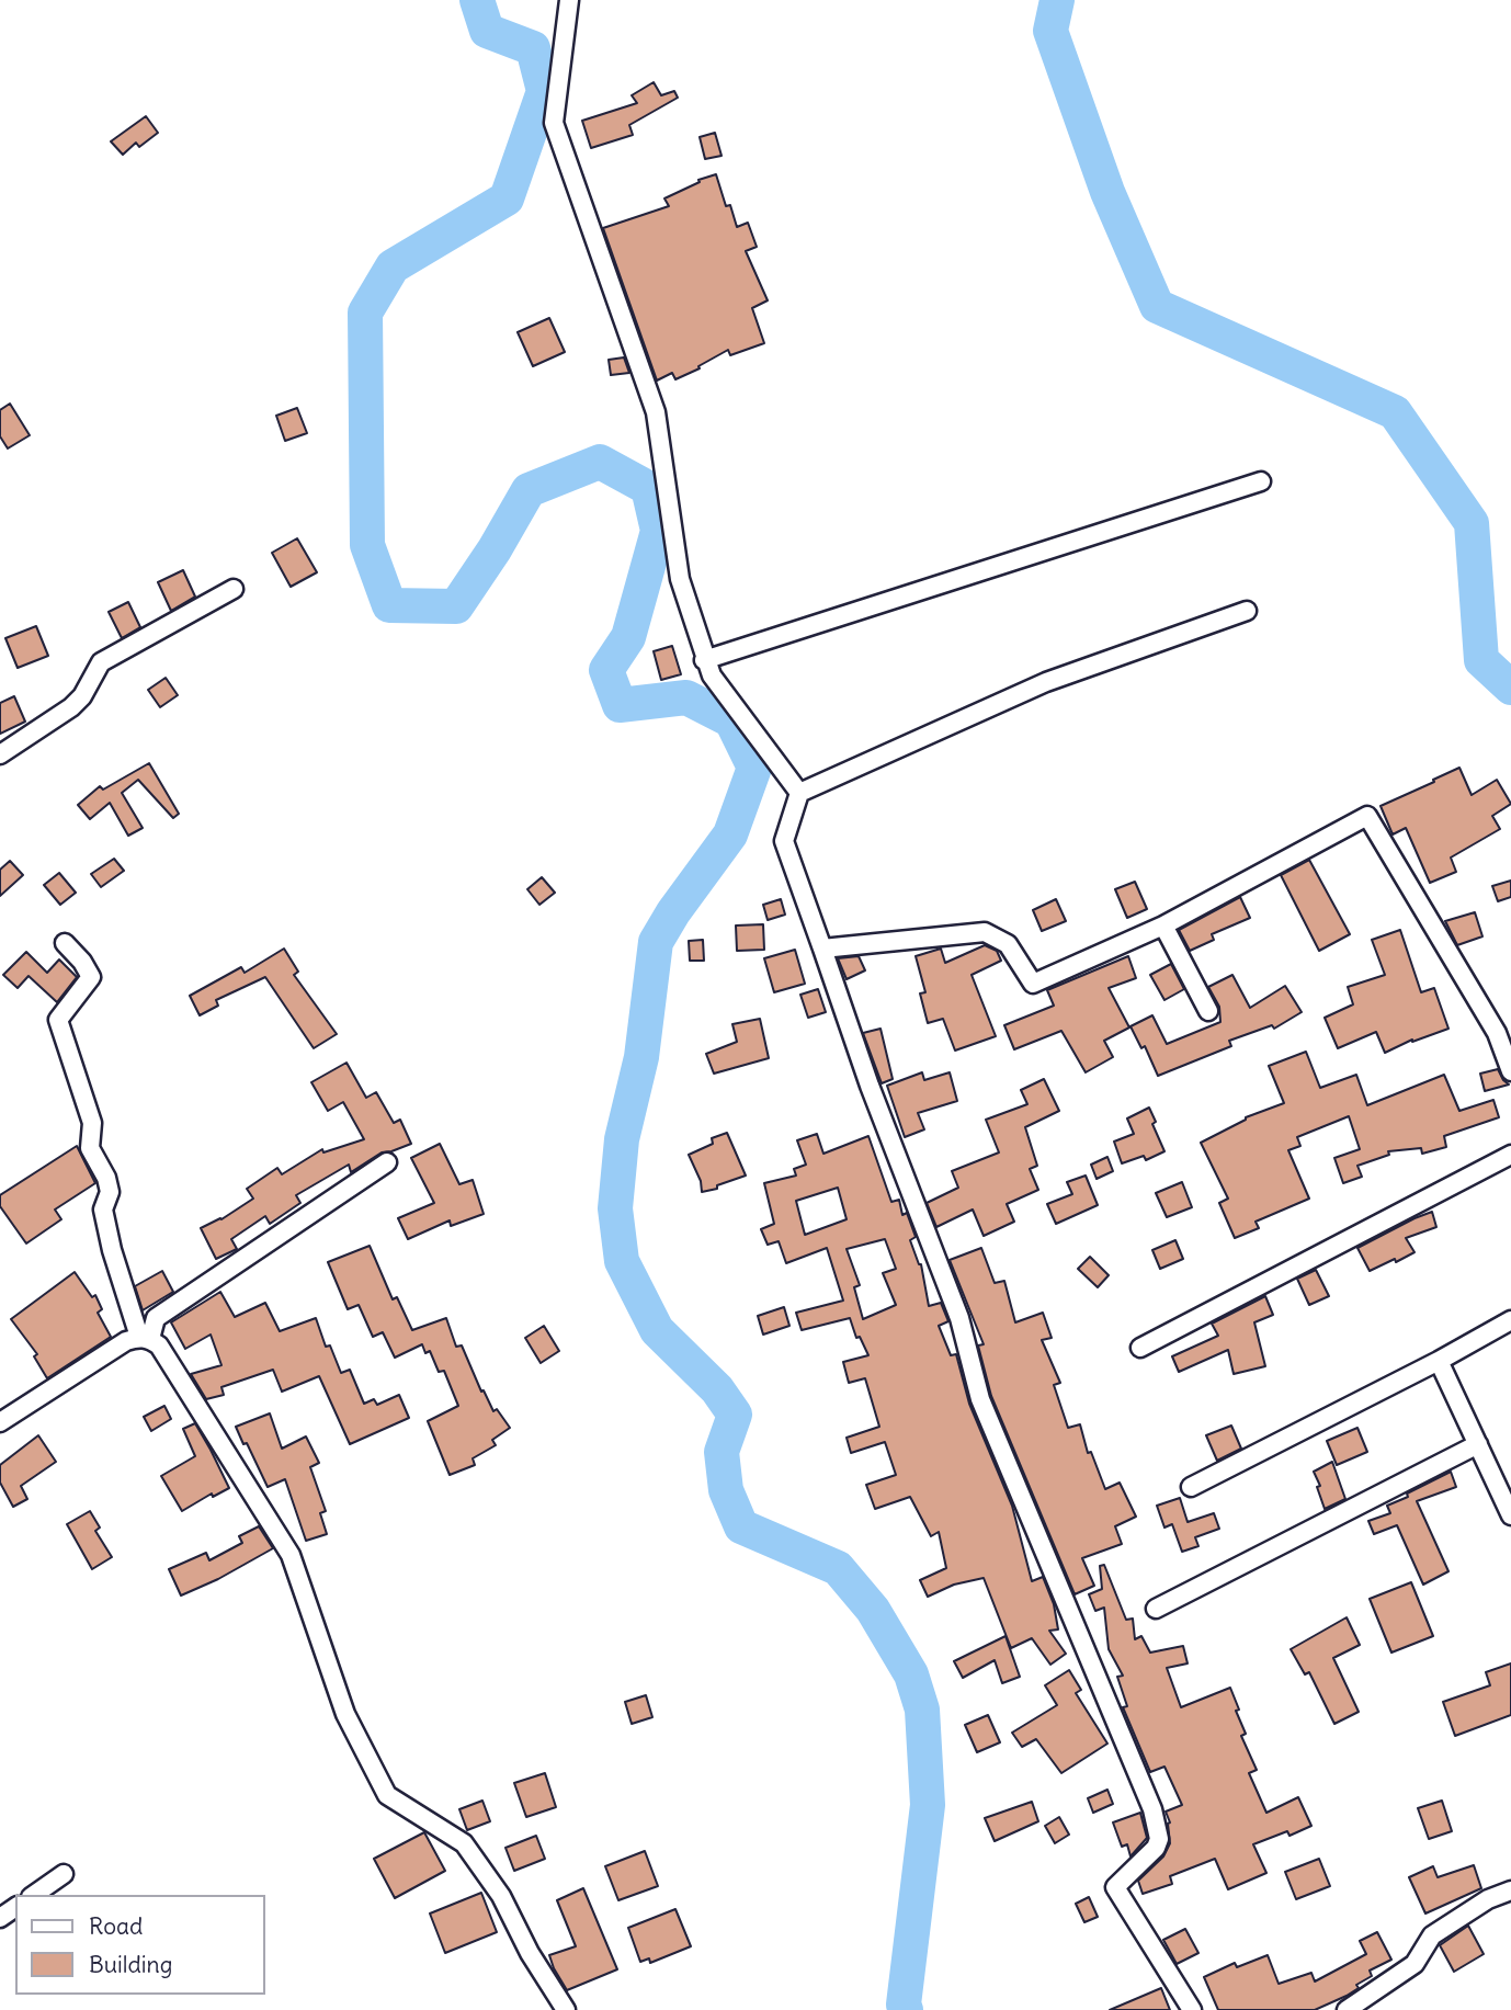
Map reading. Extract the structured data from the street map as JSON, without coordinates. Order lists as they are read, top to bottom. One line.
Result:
{"legend":["Road","Building"]}
